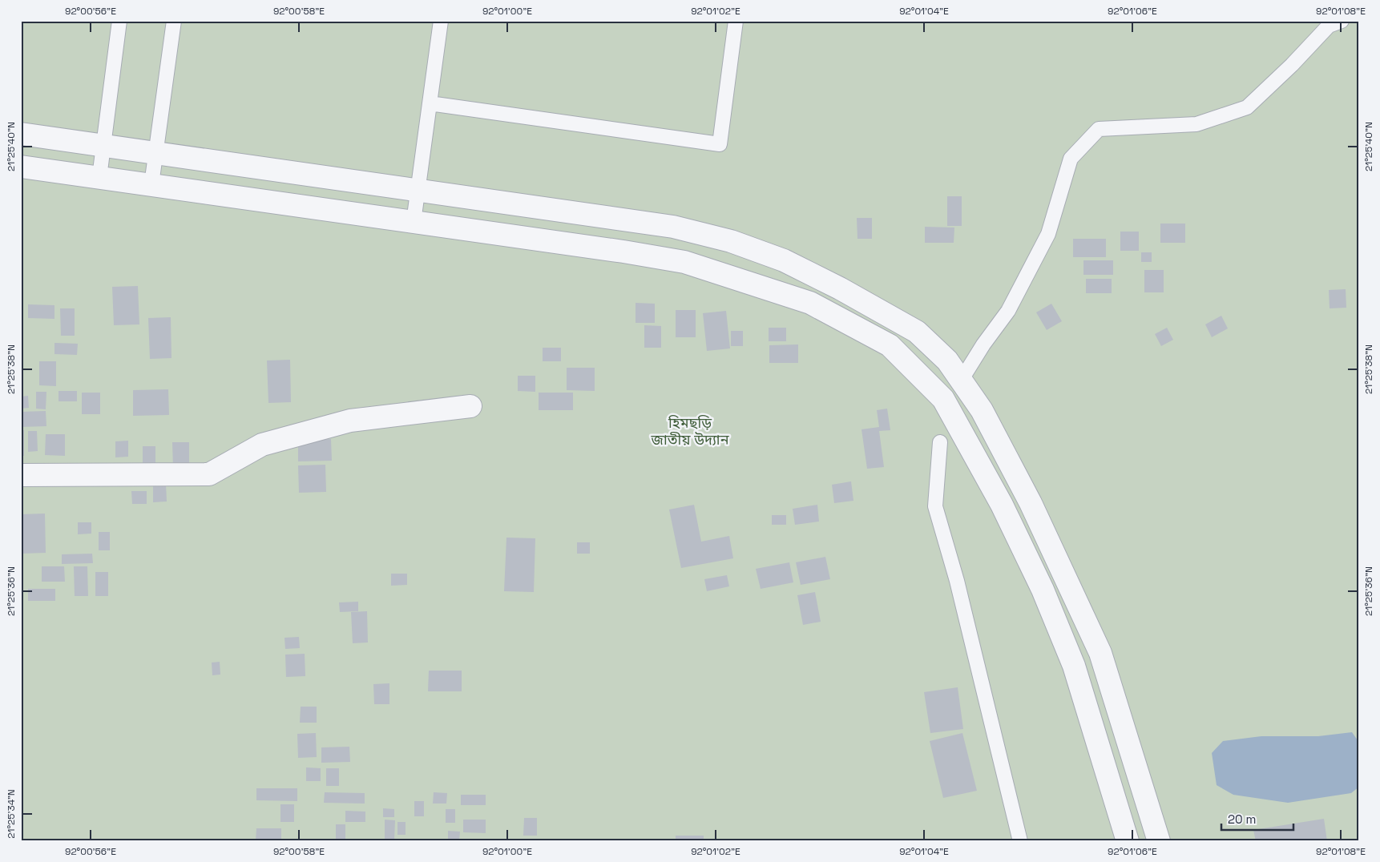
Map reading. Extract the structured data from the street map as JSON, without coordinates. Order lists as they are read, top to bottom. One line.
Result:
{"parks":["হিমছড়ি জাতীয় উদ্যান"],"scale_bar":"20 m","coordinates":["92°00'56\"E","92°00'58\"E","92°01'00\"E","92°01'02\"E","92°01'04\"E","92°01'06\"E","92°01'08\"E","21°25'40\"N","21°25'38\"N","21°25'36\"N","21°25'34\"N"]}
